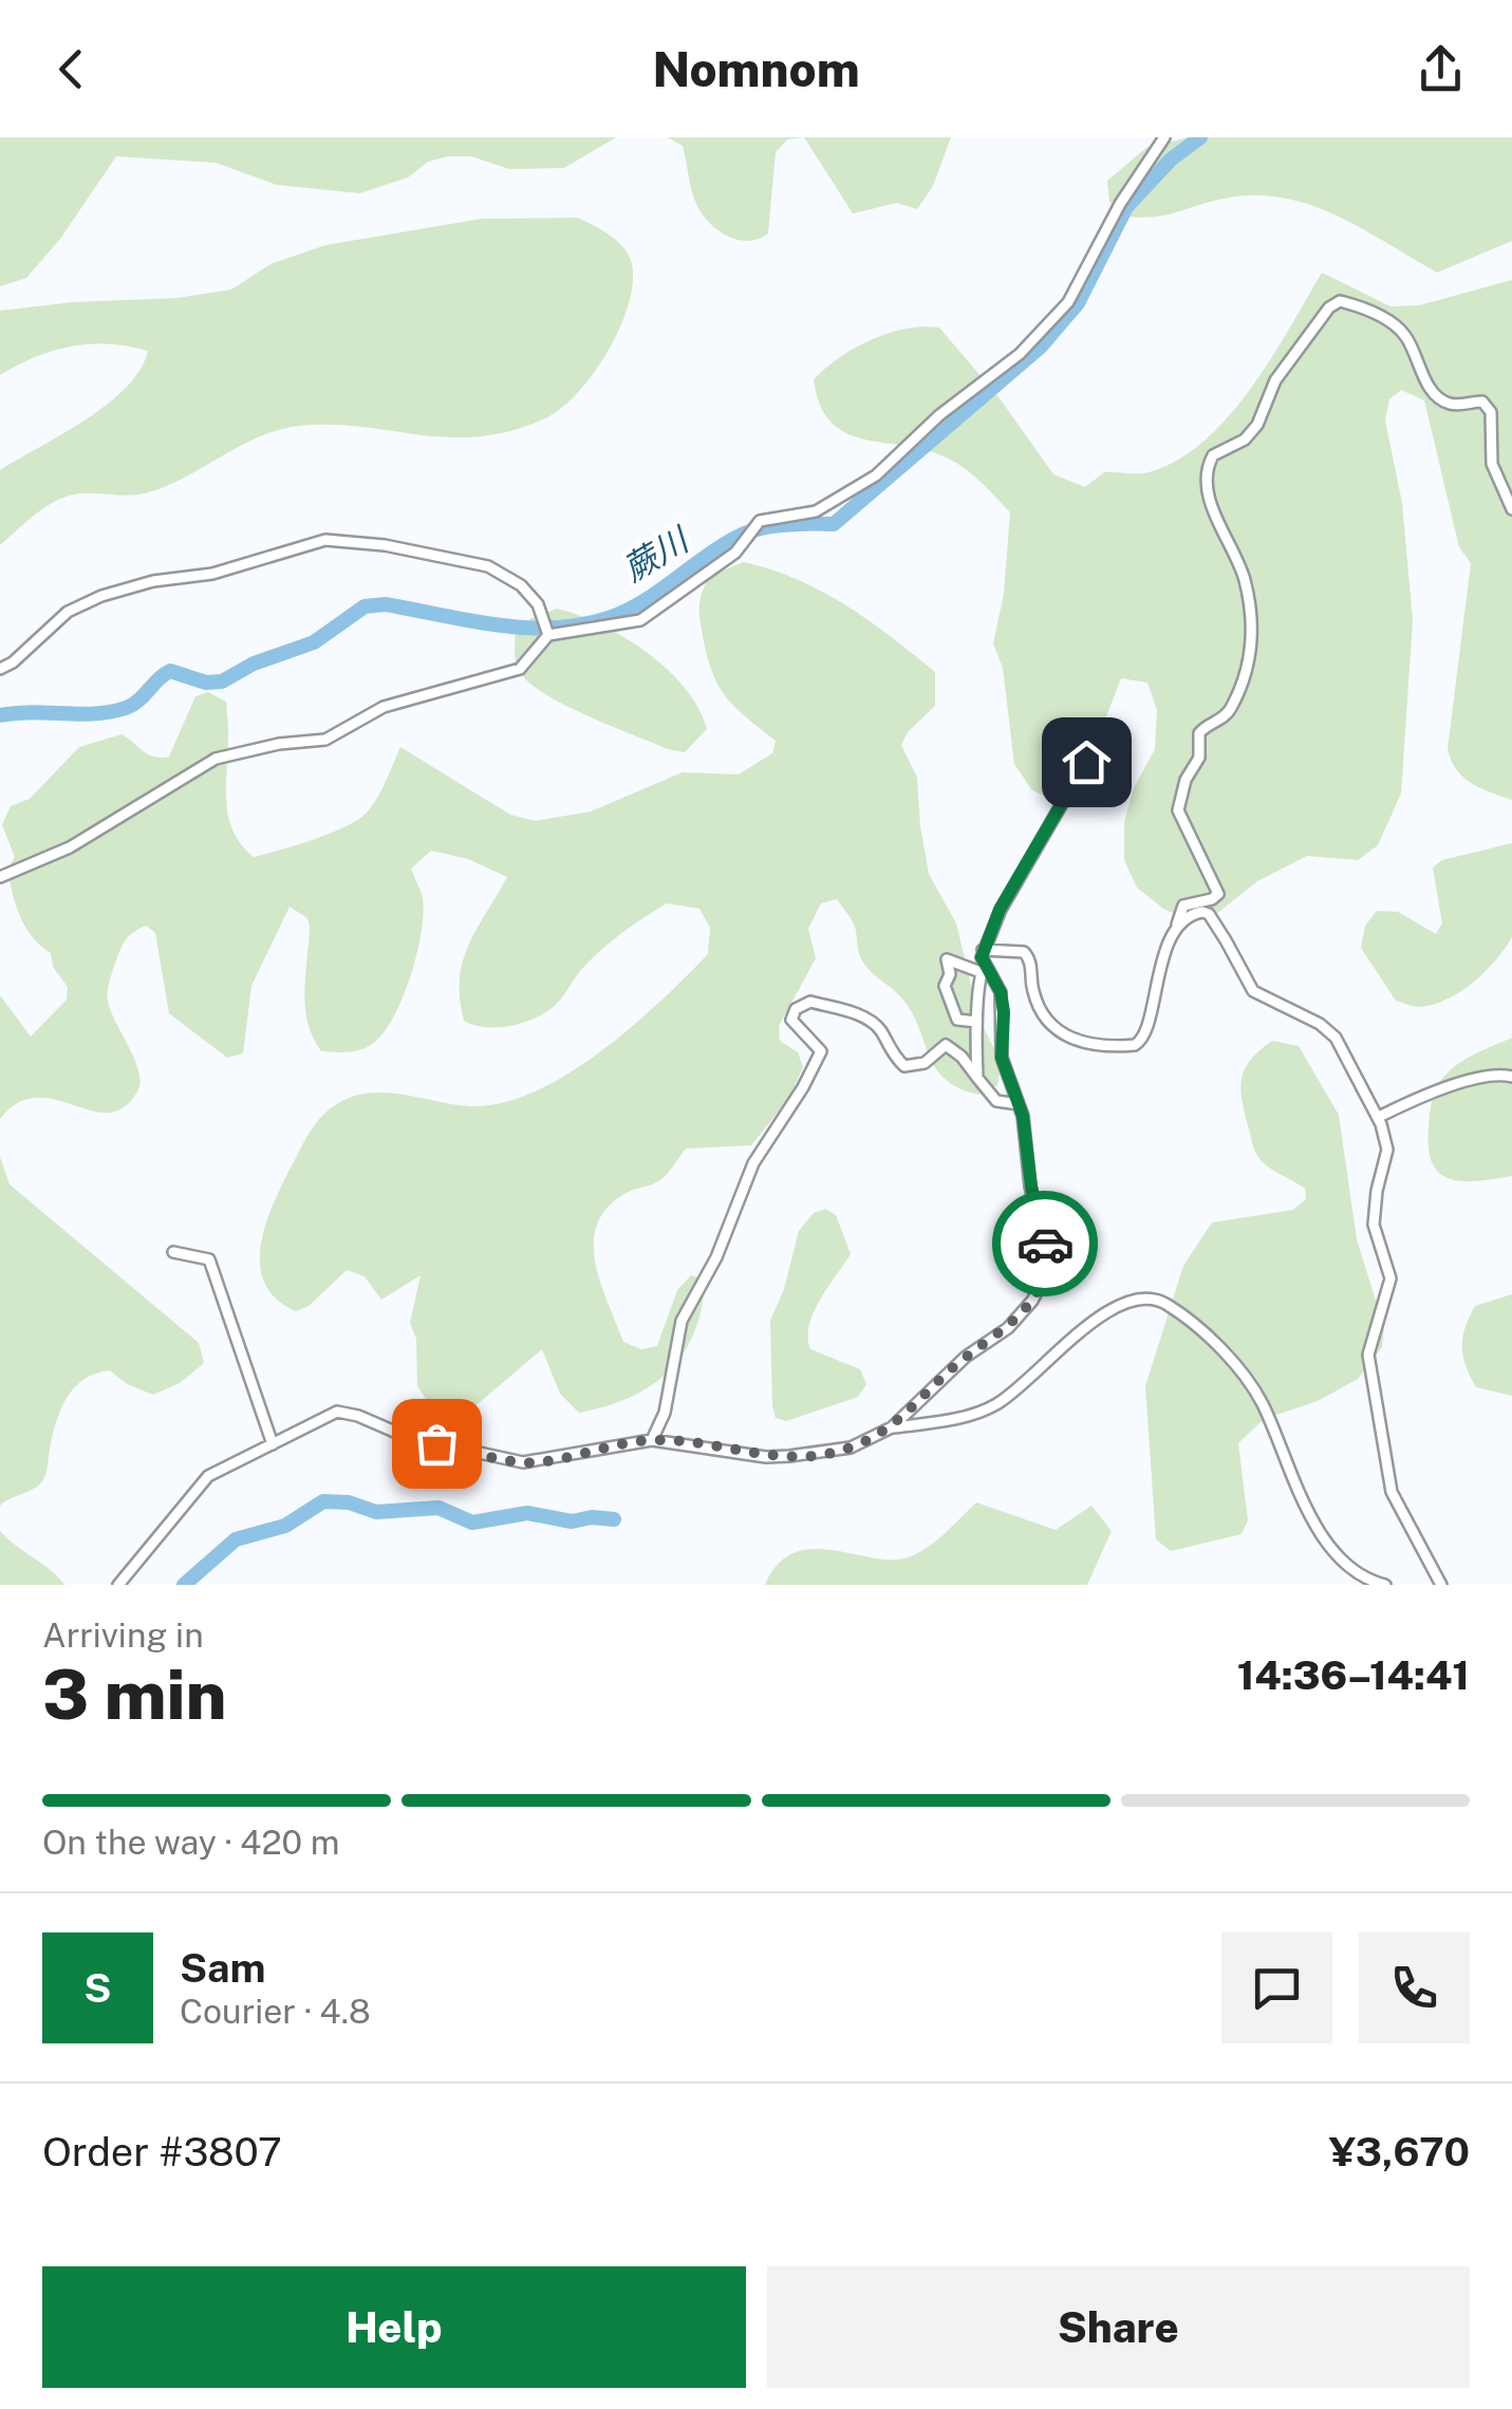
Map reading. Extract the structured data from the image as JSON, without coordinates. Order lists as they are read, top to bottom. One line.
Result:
{"water":["蕨川"],"page":{"header":"Nomnom","heading":["3 min","Arriving in","14:36–14:41"],"panel":["Sam","Courier · 4.8","Order #3807","¥3,670"],"bar":"On the way · 420 m","round":"S","buttons":["Help","Share"]}}
